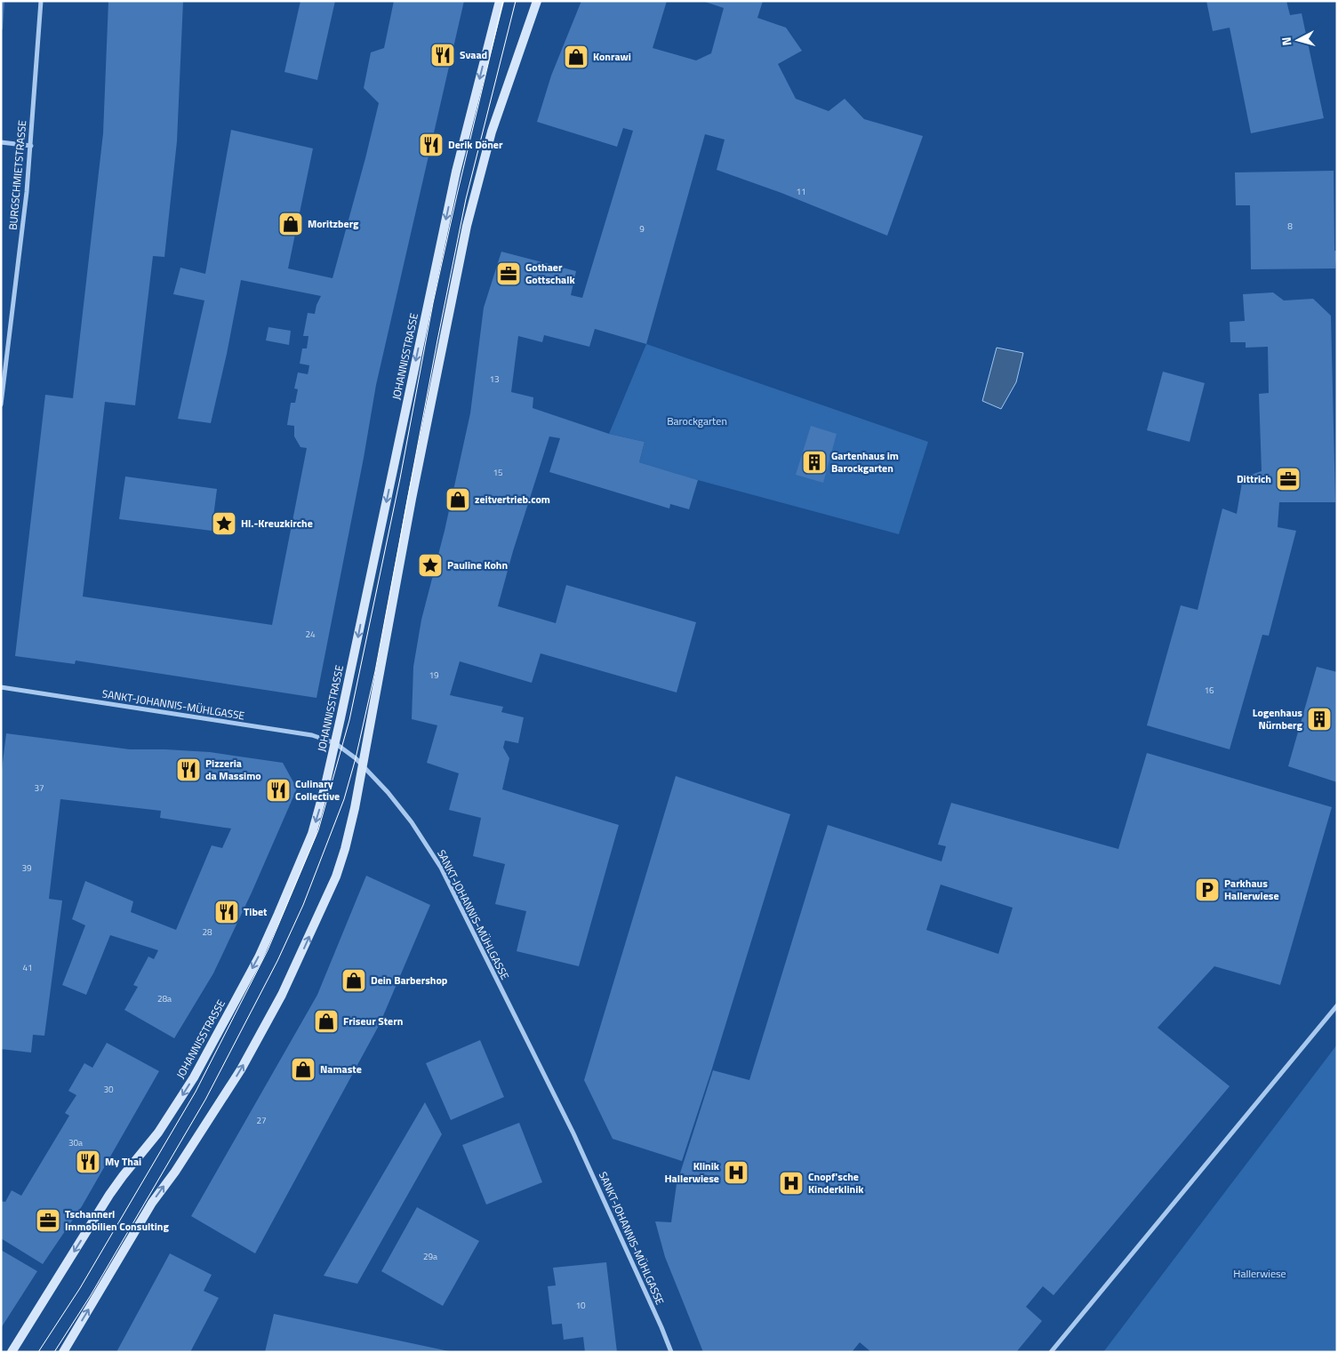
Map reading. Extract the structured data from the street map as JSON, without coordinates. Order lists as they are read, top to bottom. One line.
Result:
{"streets":{"main road":["JOHANNISSTRASSE"],"street":["BURGSCHMIETSTRASSE","SANKT-JOHANNIS-MÜHLGASSE"]},"crossings":[["JOHANNISSTRASSE","SANKT-JOHANNIS-MÜHLGASSE"]],"parks":["Barockgarten","Hallerwiese"],"places":{"restaurant":["Svaad","Derik Döner","Pizzeria da Massimo","Culinary Collective","Tibet","My Thai"],"shop":["Konrawi","Moritzberg","zeitvertrieb.com","Dein Barbershop","Friseur Stern","Namaste"],"office":["Gothaer Gottschalk","Dittrich","Tschannerl Immobilien Consulting"],"building":["Gartenhaus im Barockgarten","Logenhaus Nürnberg"],"place":["Hl.-Kreuzkirche","Pauline Kohn"],"parking":["Parkhaus Hallerwiese"],"hospital":["Klinik Hallerwiese","Cnopf'sche Kinderklinik"]},"house_numbers":["11","8","9","13","15","24","19","16","37","39","28","41","28a","30","27","30a","29a","10"],"north":"left"}
